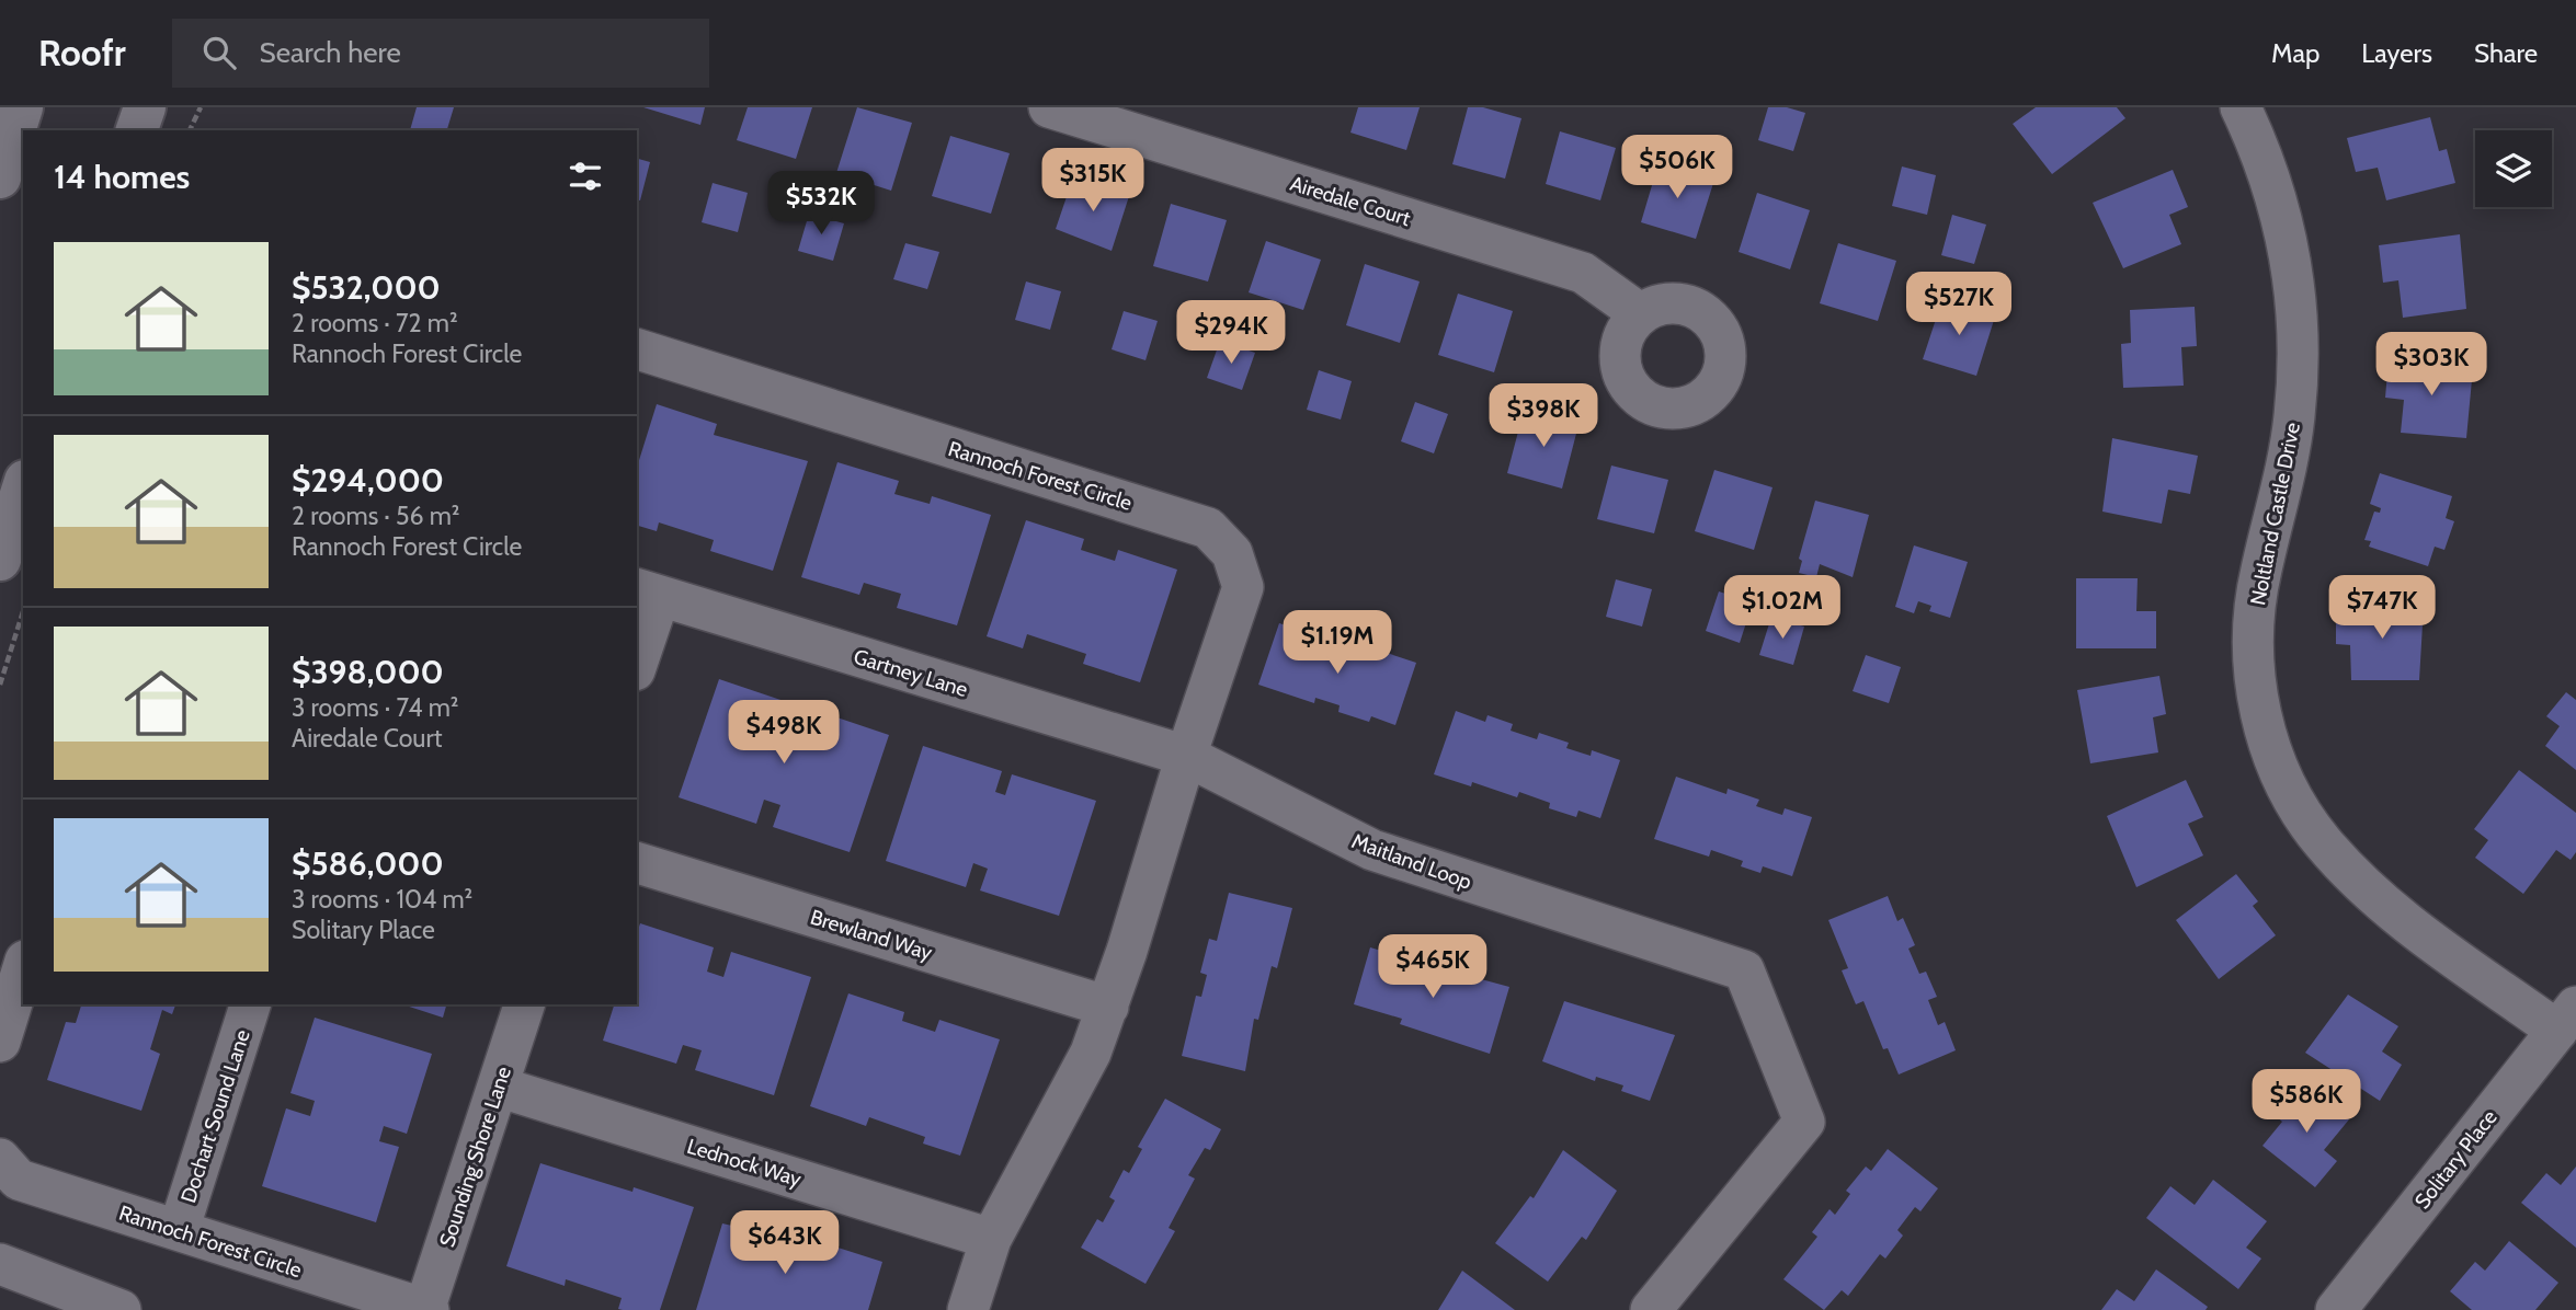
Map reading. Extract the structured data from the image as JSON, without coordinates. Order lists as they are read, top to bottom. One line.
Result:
{"streets":{"street":["Airedale Court","Rannoch Forest Circle","Noltland Castle Drive","Gartney Lane","Maitland Loop","Brewland Way","Dochart Sound Lane","Sounding Shore Lane","Solitary Place","Lednock Way"]},"crossings":[["Rannoch Forest Circle","Gartney Lane"],["Rannoch Forest Circle","Maitland Loop"],["Rannoch Forest Circle","Dochart Sound Lane"],["Rannoch Forest Circle","Sounding Shore Lane"],["Noltland Castle Drive","Solitary Place"],["Gartney Lane","Maitland Loop"],["Sounding Shore Lane","Lednock Way"]],"page":{"header":"Roofr","search":"Search here","nav":["Map","Layers","Share"],"heading":"14 homes","price":["$506K","$315K","$532K","$527K","$294K","$303K","$398K","$1.02M","$747K","$1.19M","$498K","$465K","$586K","$643K"],"list":[{"name":"$532,000","note":"2 rooms · 72 m² · Rannoch Forest Circle"},{"name":"$294,000","note":"2 rooms · 56 m² · Rannoch Forest Circle"},{"name":"$398,000","note":"3 rooms · 74 m² · Airedale Court"},{"name":"$586,000","note":"3 rooms · 104 m² · Solitary Place"}]}}
